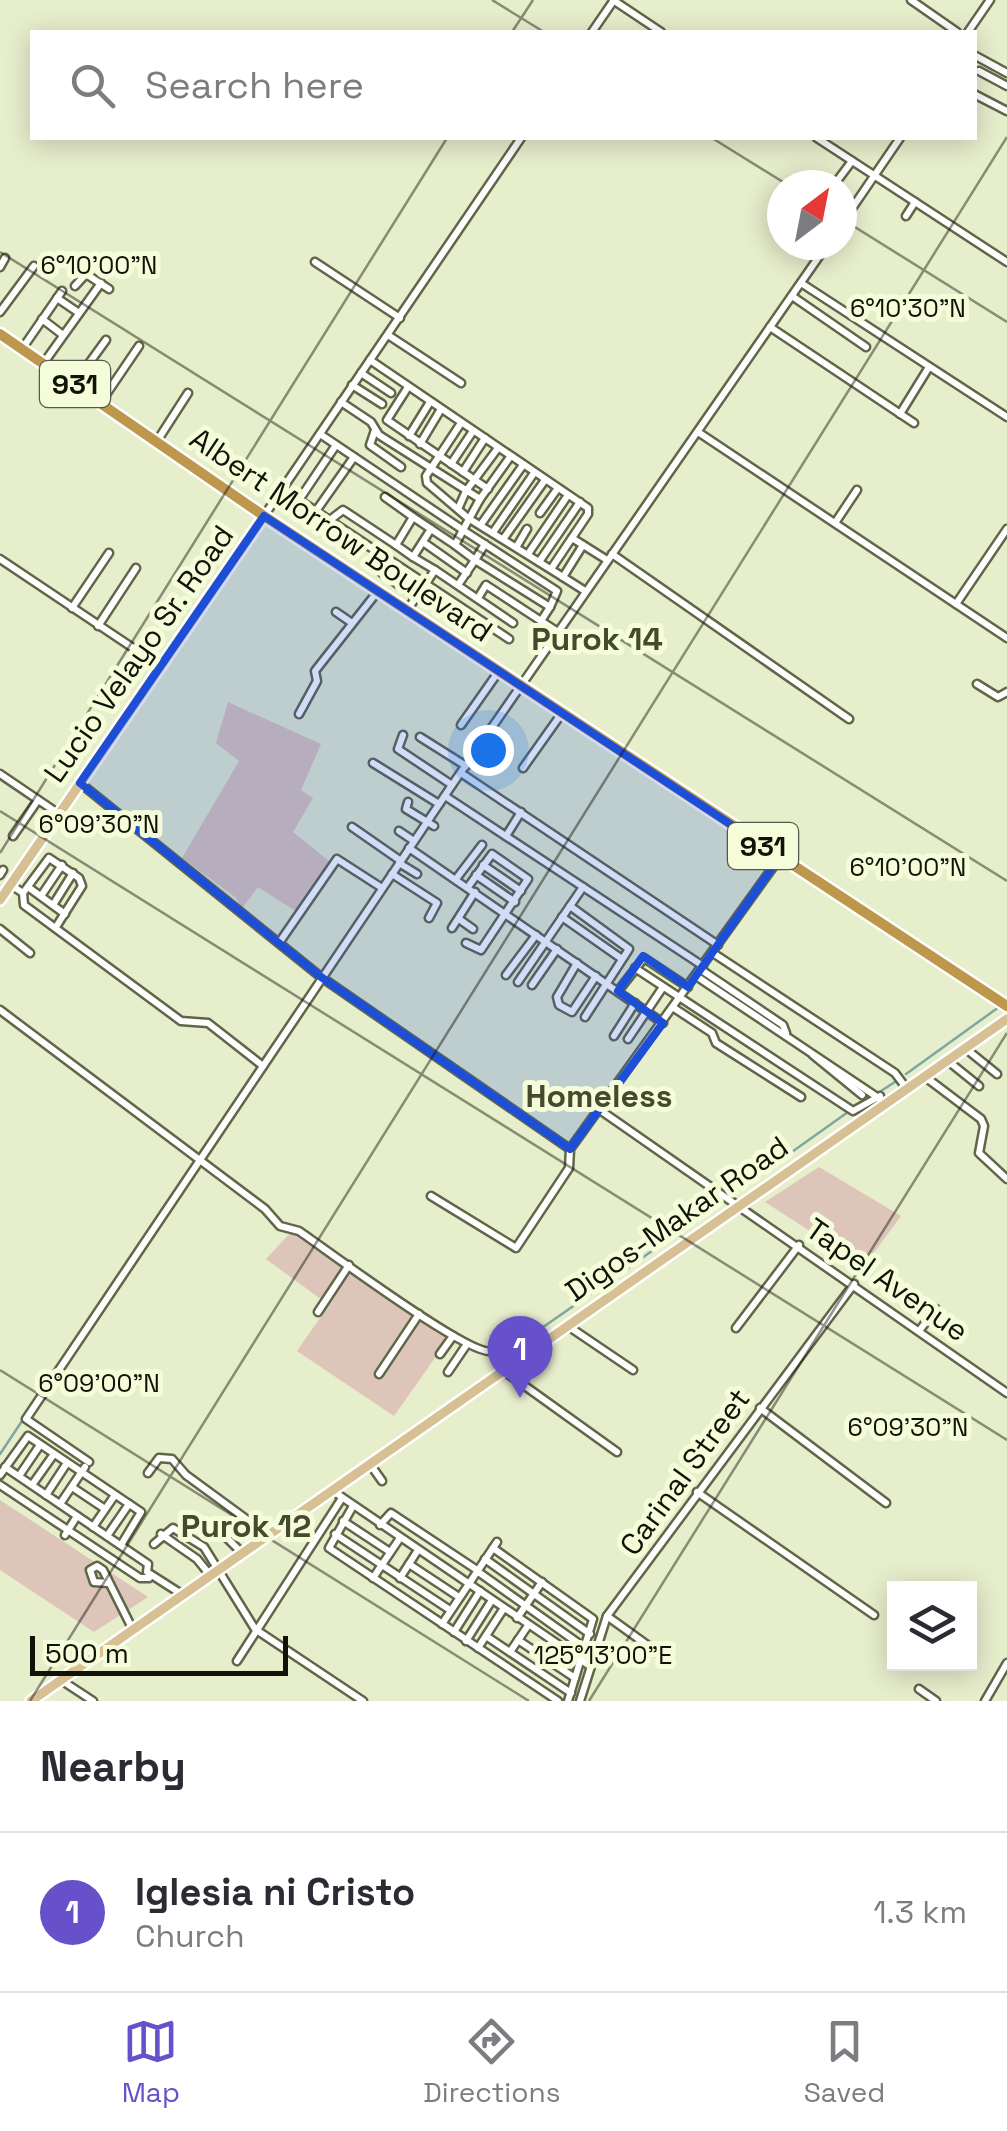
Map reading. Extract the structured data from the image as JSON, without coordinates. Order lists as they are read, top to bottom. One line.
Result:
{"streets":{"highway":["931","Albert Morrow Boulevard"],"main road":["Lucio Velayo Sr. Road","Digos-Makar Road"],"street":["Tapel Avenue","Carinal Street"]},"crossings":[["Albert Morrow Boulevard","Lucio Velayo Sr. Road"],["Digos-Makar Road","Tapel Avenue"],["Tapel Avenue","Carinal Street"]],"districts":["Purok 14","Homeless","Purok 12"],"scale_bar":"500 m","north":"top right","page":{"search":"Search here","pins":"1","scale":"500 m","heading":"Nearby","list":[{"mark":"1","name":"Iglesia ni Cristo","note":"Church","value":"1.3 km"}],"nav":["Map","Directions","Saved"]},"coordinates":["6°10'00\"N","6°10'30\"N","6°09'30\"N","6°09'00\"N","125°13'00\"E"]}
